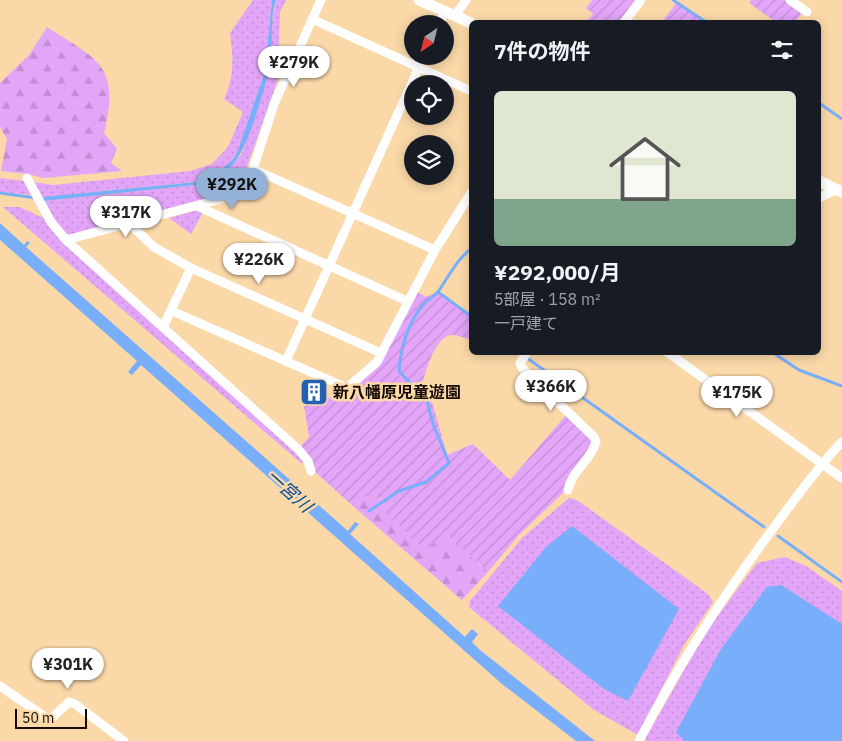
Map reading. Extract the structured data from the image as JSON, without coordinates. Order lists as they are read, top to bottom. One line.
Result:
{"water":["一宮川"],"places":{"building":["新八幡原児童遊園"]},"scale_bar":"50 m","north":"bottom left","page":{"heading":"7件の物件","price":["¥279K","¥292K","¥317K","¥226K","¥366K","¥175K","¥301K"],"list":[{"name":"¥292,000/月","note":"5部屋 · 158 m² · 一戸建て"}],"scale":"50 m"}}
